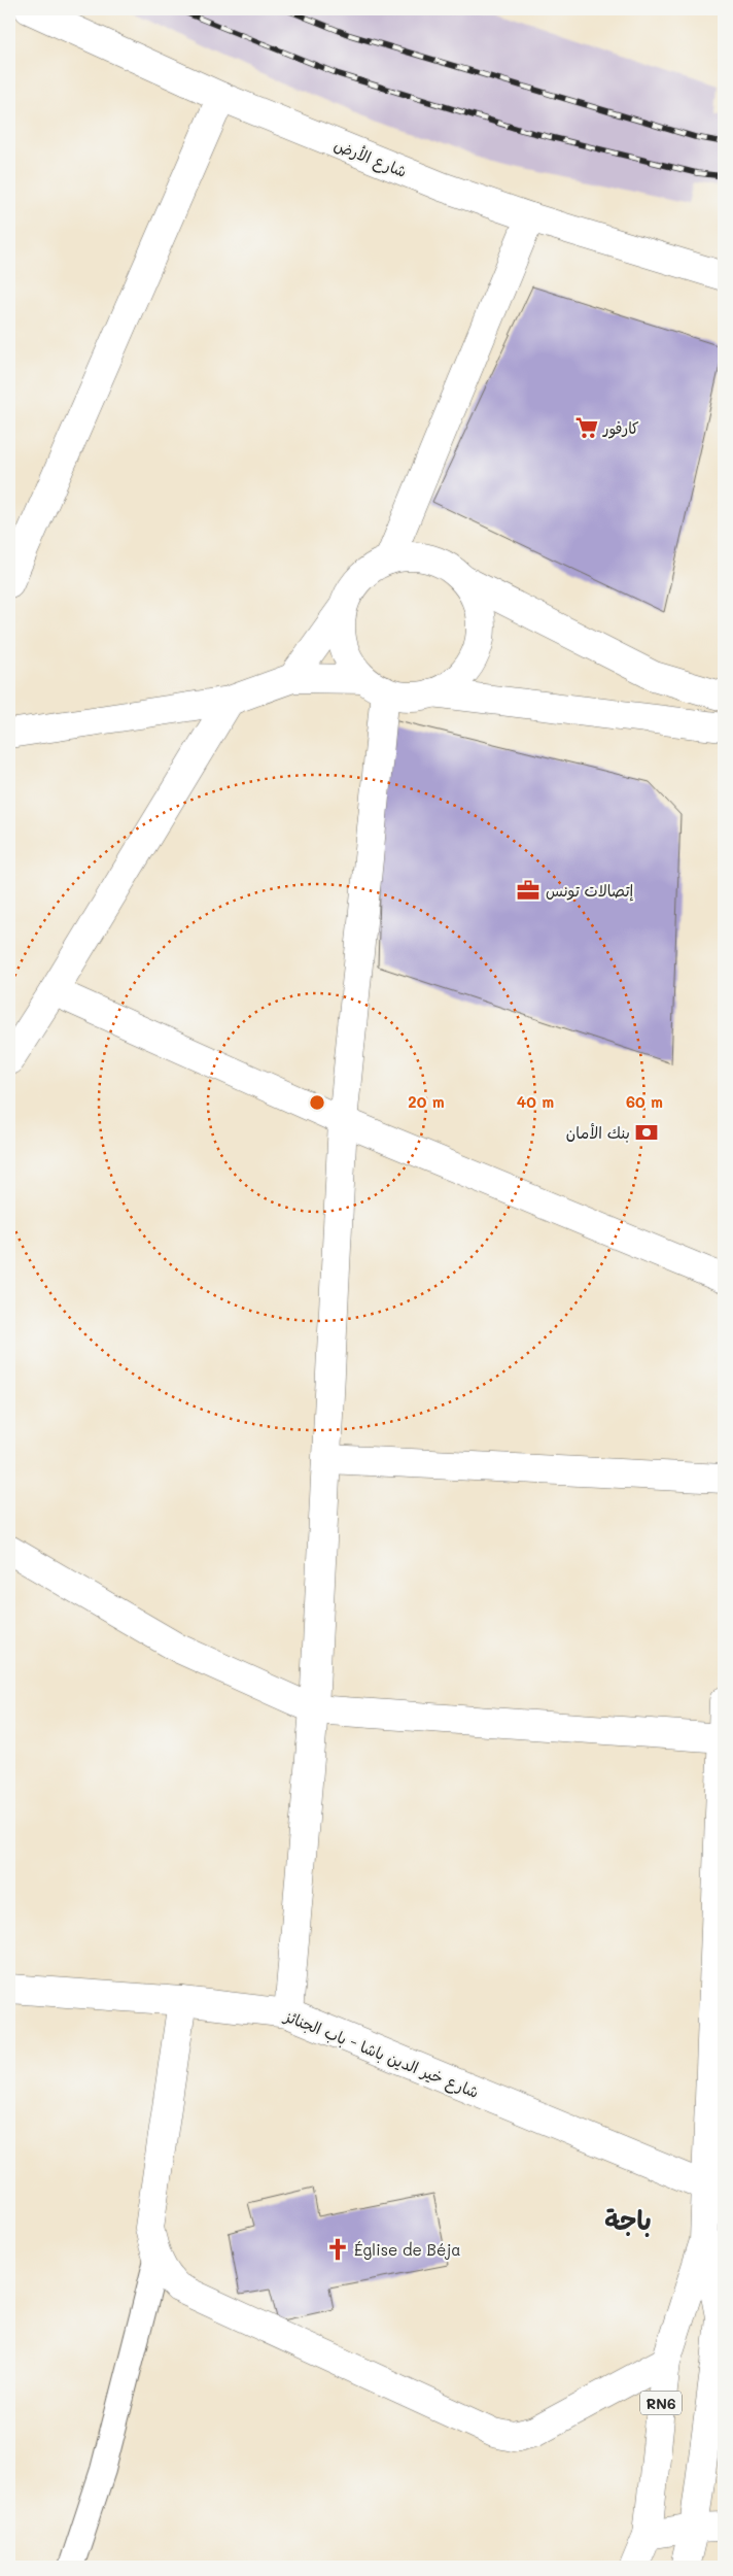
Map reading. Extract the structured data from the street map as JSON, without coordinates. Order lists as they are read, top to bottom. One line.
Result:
{"streets":{"street":["شارع الأرض","شارع خير الدين باشا - باب الجنائز","RN6"]},"crossings":[["شارع خير الدين باشا - باب الجنائز","RN6"]],"districts":["باجة"],"places":{"supermarket":["كارفور"],"office":["إتصالات تونس"],"bank":["بنك الأمان"],"church":["Église de Béja"]},"rings":["20 m","40 m","60 m"]}
